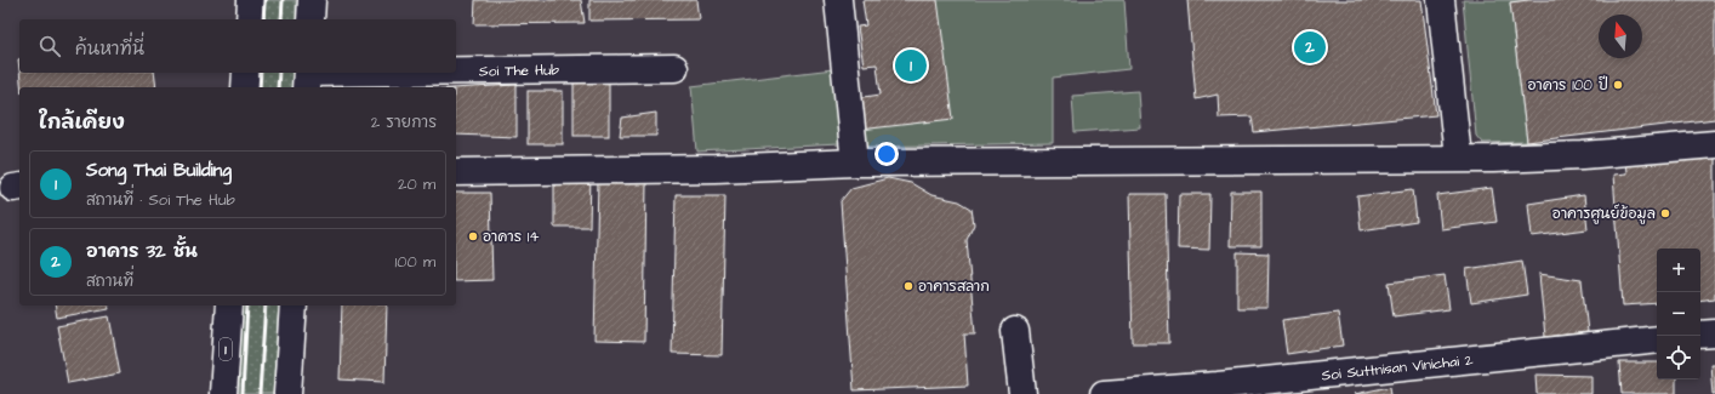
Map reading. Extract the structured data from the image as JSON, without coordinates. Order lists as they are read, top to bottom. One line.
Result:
{"streets":{"street":["Soi The Hub","1","Soi Suttnisan Vinichai 2"]},"places":["อาคาร 100 ปี","อาคารศูนย์ข้อมูล","อาคาร 14","อาคารสลาก"],"north":"top","page":{"search":"ค้นหาที่นี่","pins":["2","1"],"heading":["ใกล้เคียง","2 รายการ"],"list":[{"mark":"1","name":"Song Thai Building","note":"สถานที่ · Soi The Hub","value":"20 m"},{"mark":"2","name":"อาคาร 32 ชั้น","note":"สถานที่","value":"100 m"}],"map_buttons":["+","−"]}}
